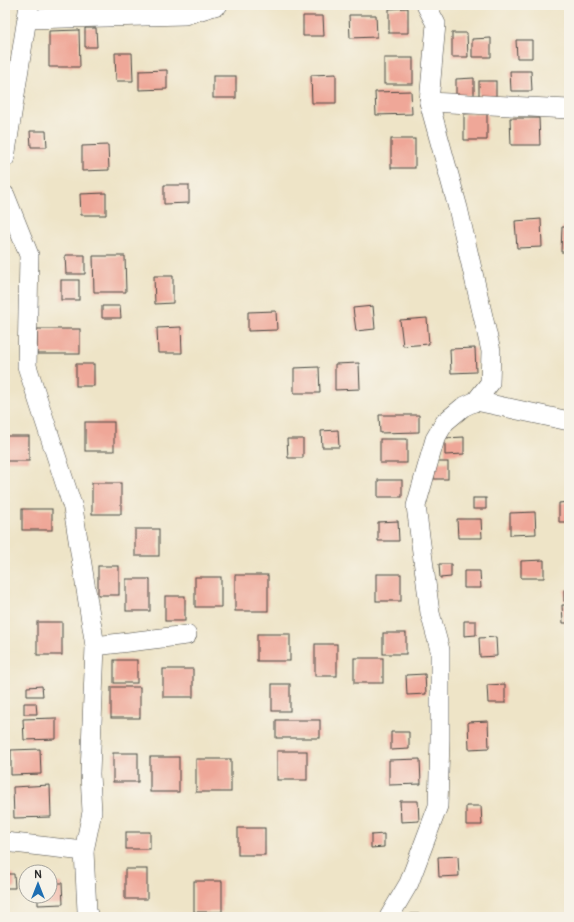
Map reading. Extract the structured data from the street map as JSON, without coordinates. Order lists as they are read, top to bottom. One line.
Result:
{"north":"top"}
